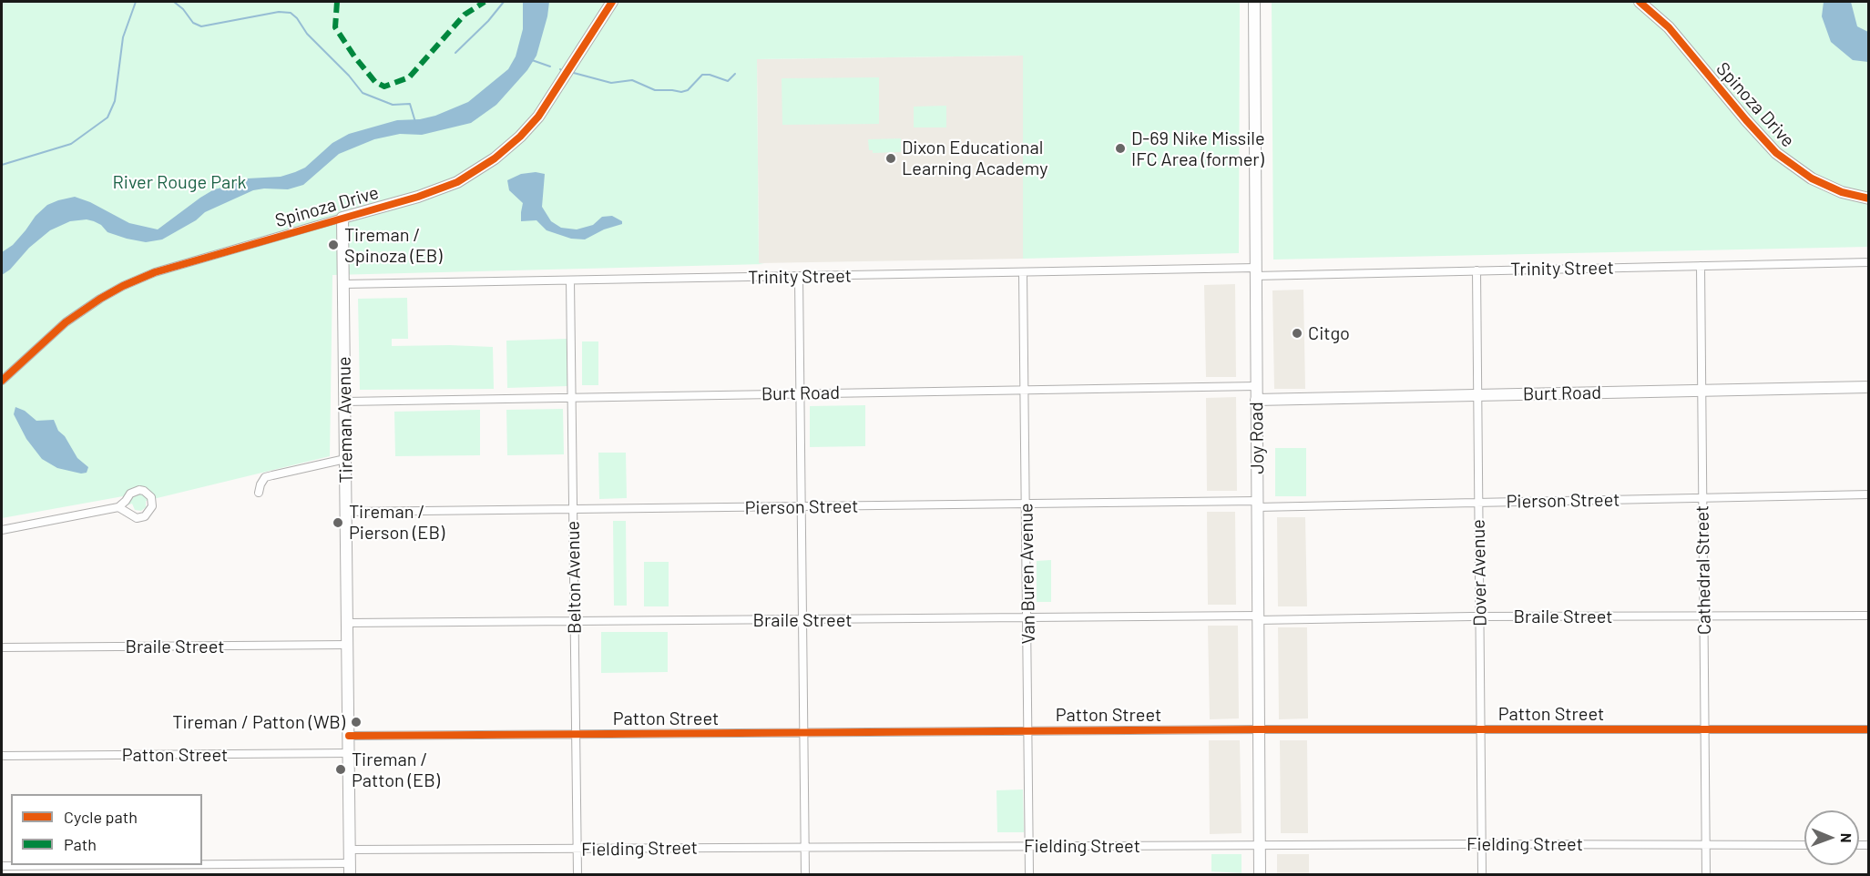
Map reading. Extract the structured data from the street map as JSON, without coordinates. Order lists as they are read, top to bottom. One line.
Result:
{"streets":{"street":["Spinoza Drive","Trinity Street","Burt Road","Tireman Avenue","Joy Road","Pierson Street","Cathedral Street","Dover Avenue","Van Buren Avenue","Belton Avenue","Braile Street","Patton Street","Fielding Street"]},"crossings":[["Spinoza Drive","Tireman Avenue"],["Trinity Street","Tireman Avenue"],["Trinity Street","Joy Road"],["Trinity Street","Cathedral Street"],["Trinity Street","Dover Avenue"],["Trinity Street","Van Buren Avenue"],["Trinity Street","Belton Avenue"],["Burt Road","Tireman Avenue"],["Burt Road","Joy Road"],["Burt Road","Cathedral Street"],["Burt Road","Dover Avenue"],["Burt Road","Van Buren Avenue"],["Burt Road","Belton Avenue"],["Tireman Avenue","Pierson Street"],["Tireman Avenue","Braile Street"],["Joy Road","Pierson Street"],["Joy Road","Braile Street"],["Joy Road","Patton Street"],["Joy Road","Fielding Street"],["Pierson Street","Cathedral Street"],["Pierson Street","Dover Avenue"],["Pierson Street","Van Buren Avenue"],["Pierson Street","Belton Avenue"],["Cathedral Street","Braile Street"],["Cathedral Street","Patton Street"],["Cathedral Street","Fielding Street"],["Dover Avenue","Braile Street"],["Dover Avenue","Patton Street"],["Dover Avenue","Fielding Street"],["Van Buren Avenue","Braile Street"],["Van Buren Avenue","Patton Street"],["Van Buren Avenue","Fielding Street"],["Belton Avenue","Braile Street"],["Belton Avenue","Patton Street"],["Belton Avenue","Fielding Street"]],"parks":["River Rouge Park"],"places":["D-69 Nike Missile IFC Area (former)","Dixon Educational Learning Academy","Tireman / Spinoza (EB)","Citgo","Tireman / Pierson (EB)","Tireman / Patton (WB)","Tireman / Patton (EB)"],"legend":["Cycle path","Path"],"north":"right"}
